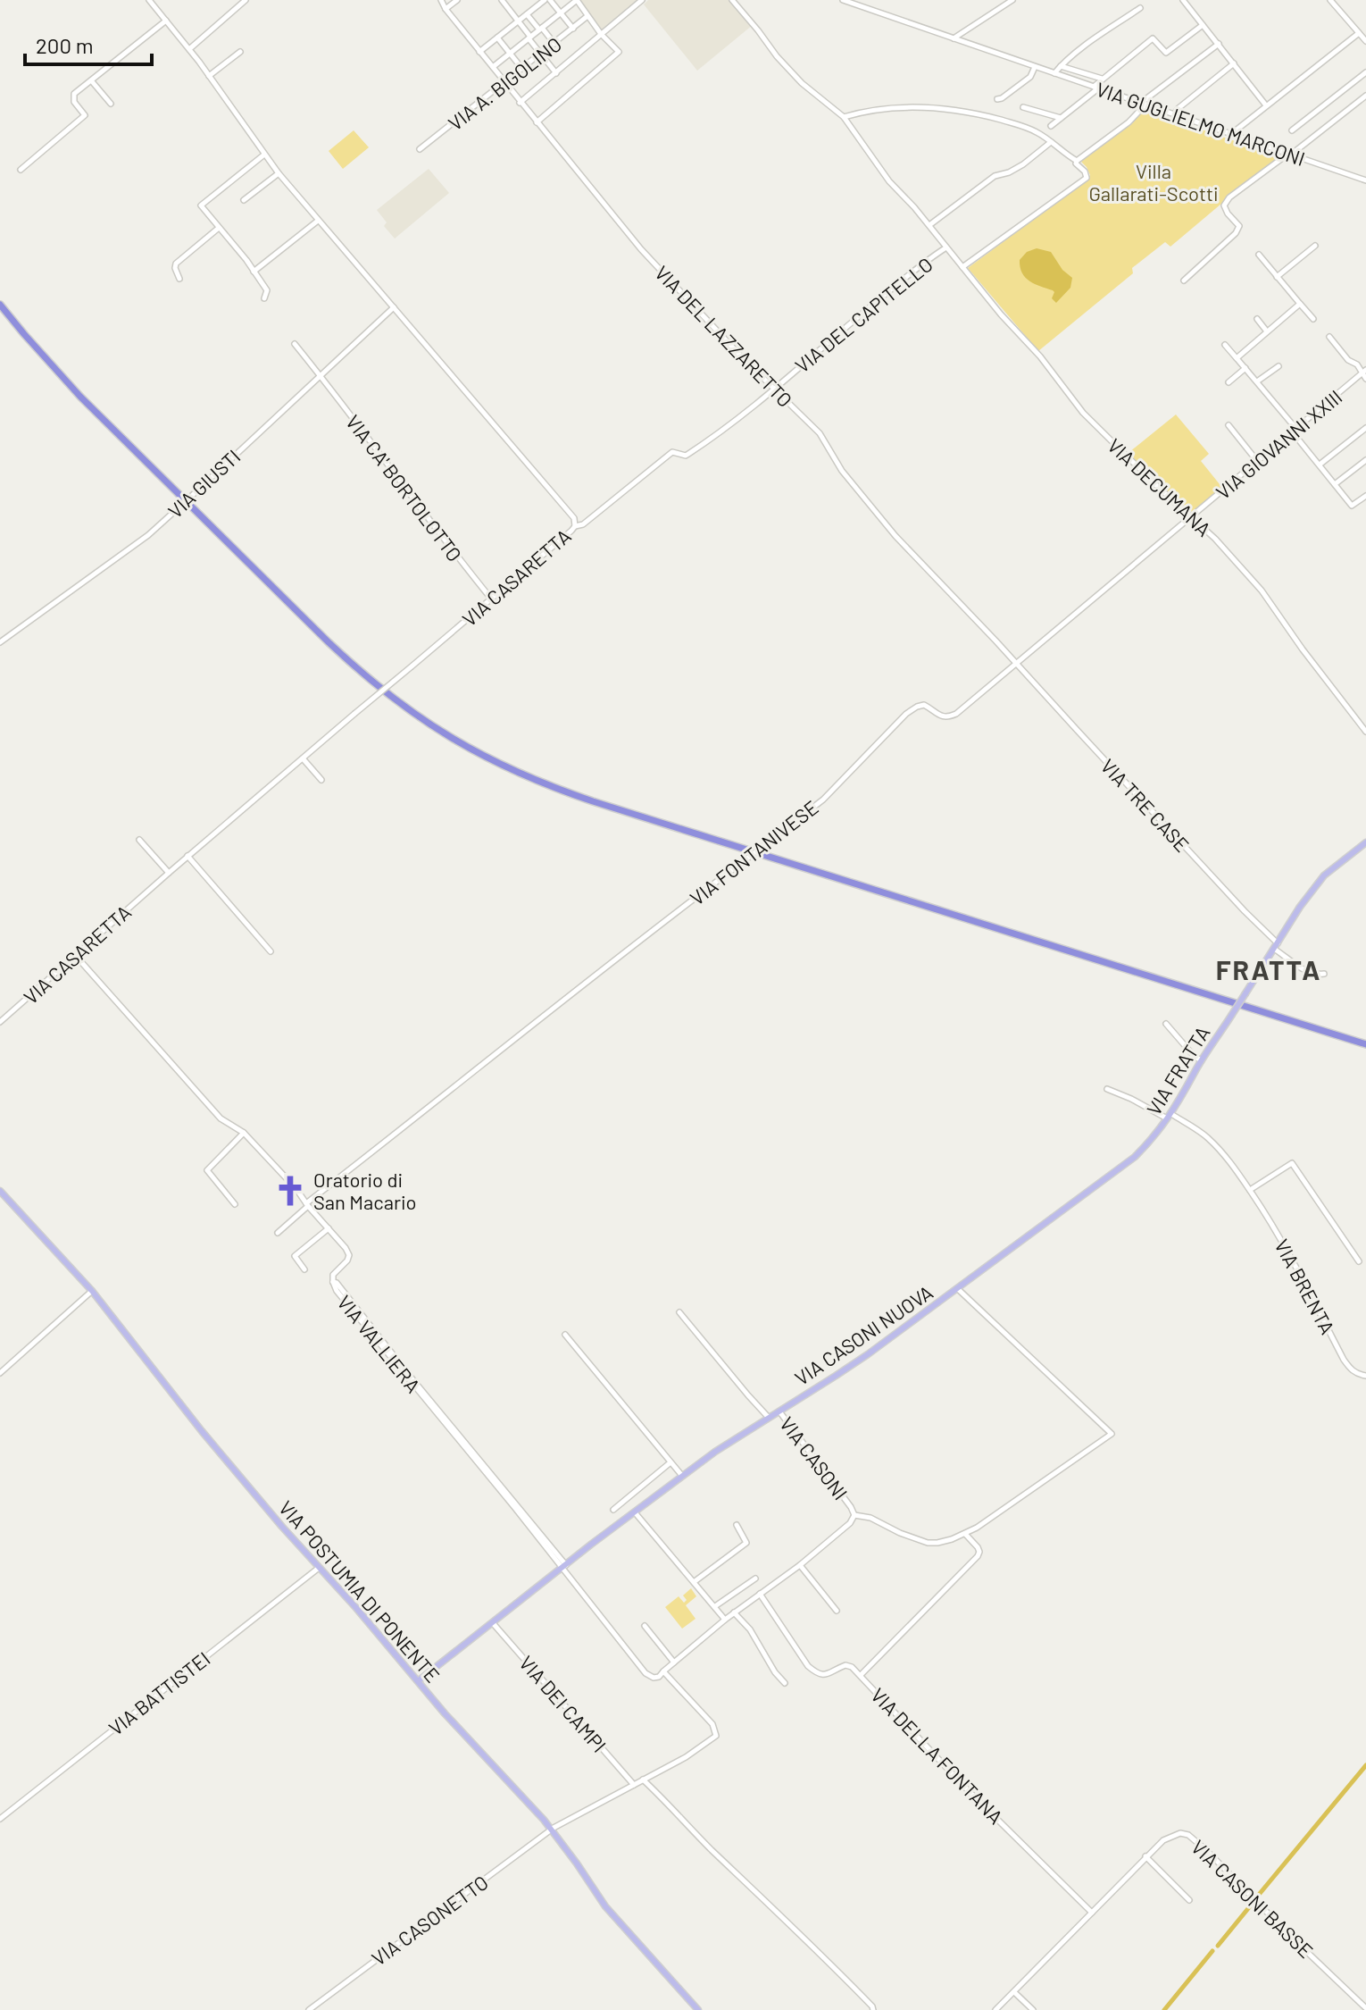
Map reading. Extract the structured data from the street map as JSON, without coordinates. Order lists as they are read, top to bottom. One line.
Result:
{"streets":{"main road":["VIA FRATTA","VIA CASONI NUOVA","VIA POSTUMIA DI PONENTE"],"street":["VIA A. BIGOLINO","VIA GUGLIELMO MARCONI","VIA DEL CAPITELLO","VIA DEL LAZZARETTO","VIA GIOVANNI XXIII","VIA GIUSTI","VIA DECUMANA","VIA CA' BORTOLOTTO","VIA CASARETTA","VIA TRE CASE","VIA FONTANIVESE","VIA BRENTA","VIA VALLIERA","VIA CASONI","VIA BATTISTEI","VIA DEI CAMPI","VIA DELLA FONTANA","VIA CASONI BASSE","VIA CASONETTO"]},"crossings":[["VIA A. BIGOLINO","VIA DEL LAZZARETTO"],["VIA DEL CAPITELLO","VIA DEL LAZZARETTO"],["VIA DEL CAPITELLO","VIA DECUMANA"],["VIA DEL CAPITELLO","VIA CASARETTA"],["VIA DEL LAZZARETTO","VIA TRE CASE"],["VIA DEL LAZZARETTO","VIA FONTANIVESE"],["VIA GIOVANNI XXIII","VIA DECUMANA"],["VIA GIOVANNI XXIII","VIA FONTANIVESE"],["VIA GIUSTI","VIA CA' BORTOLOTTO"],["VIA GIUSTI","VIA CASARETTA"],["VIA DECUMANA","VIA FONTANIVESE"],["VIA CA' BORTOLOTTO","VIA CASARETTA"],["VIA TRE CASE","VIA FONTANIVESE"],["VIA TRE CASE","VIA FRATTA"],["VIA FRATTA","VIA BRENTA"],["VIA FRATTA","VIA CASONI NUOVA"],["VIA CASONI NUOVA","VIA VALLIERA"],["VIA CASONI NUOVA","VIA CASONI"],["VIA CASONI NUOVA","VIA POSTUMIA DI PONENTE"],["VIA CASONI NUOVA","VIA DEI CAMPI"],["VIA VALLIERA","VIA CASONI"],["VIA POSTUMIA DI PONENTE","VIA BATTISTEI"],["VIA POSTUMIA DI PONENTE","VIA CASONETTO"],["VIA DEI CAMPI","VIA CASONETTO"],["VIA DELLA FONTANA","VIA CASONI BASSE"]],"districts":["FRATTA"],"parks":["Villa Gallarati-Scotti"],"places":{"church":["Oratorio di San Macario"]},"scale_bar":"200 m"}
